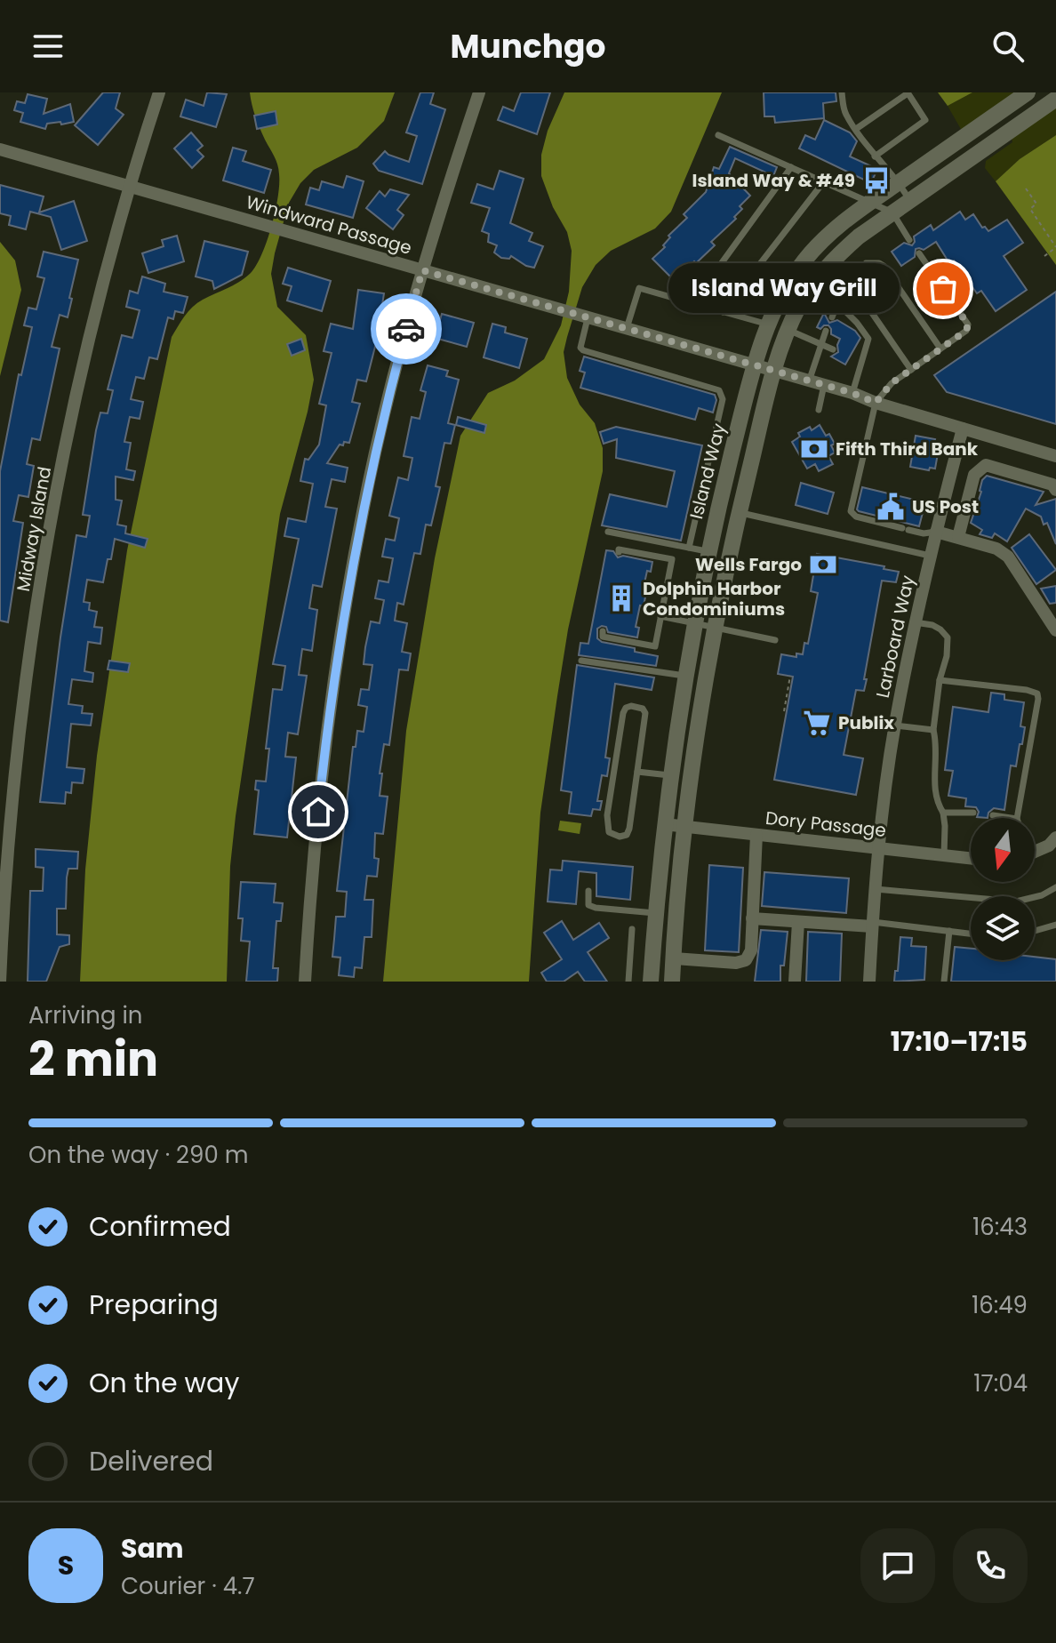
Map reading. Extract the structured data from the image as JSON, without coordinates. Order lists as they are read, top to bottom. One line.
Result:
{"streets":{"street":["Windward Passage","Island Way","Midway Island","Larboard Way","Dory Passage"]},"crossings":[["Windward Passage","Island Way"],["Windward Passage","Midway Island"],["Windward Passage","Larboard Way"],["Island Way","Dory Passage"],["Larboard Way","Dory Passage"]],"places":{"bus stop":["Island Way & #49"],"other":["Island Way Grill"],"bank":["Fifth Third Bank","Wells Fargo"],"public building":["US Post"],"building":["Dolphin Harbor Condominiums"],"supermarket":["Publix"]},"north":"bottom","page":{"header":"Munchgo","bubble":"Island Way Grill","heading":["2 min","Arriving in","17:10–17:15"],"panel":["Sam","Courier · 4.7"],"bar":"On the way · 290 m","list":[["Confirmed","16:43"],["Preparing","16:49"],["On the way","17:04"],"Delivered"],"round":"S"}}
